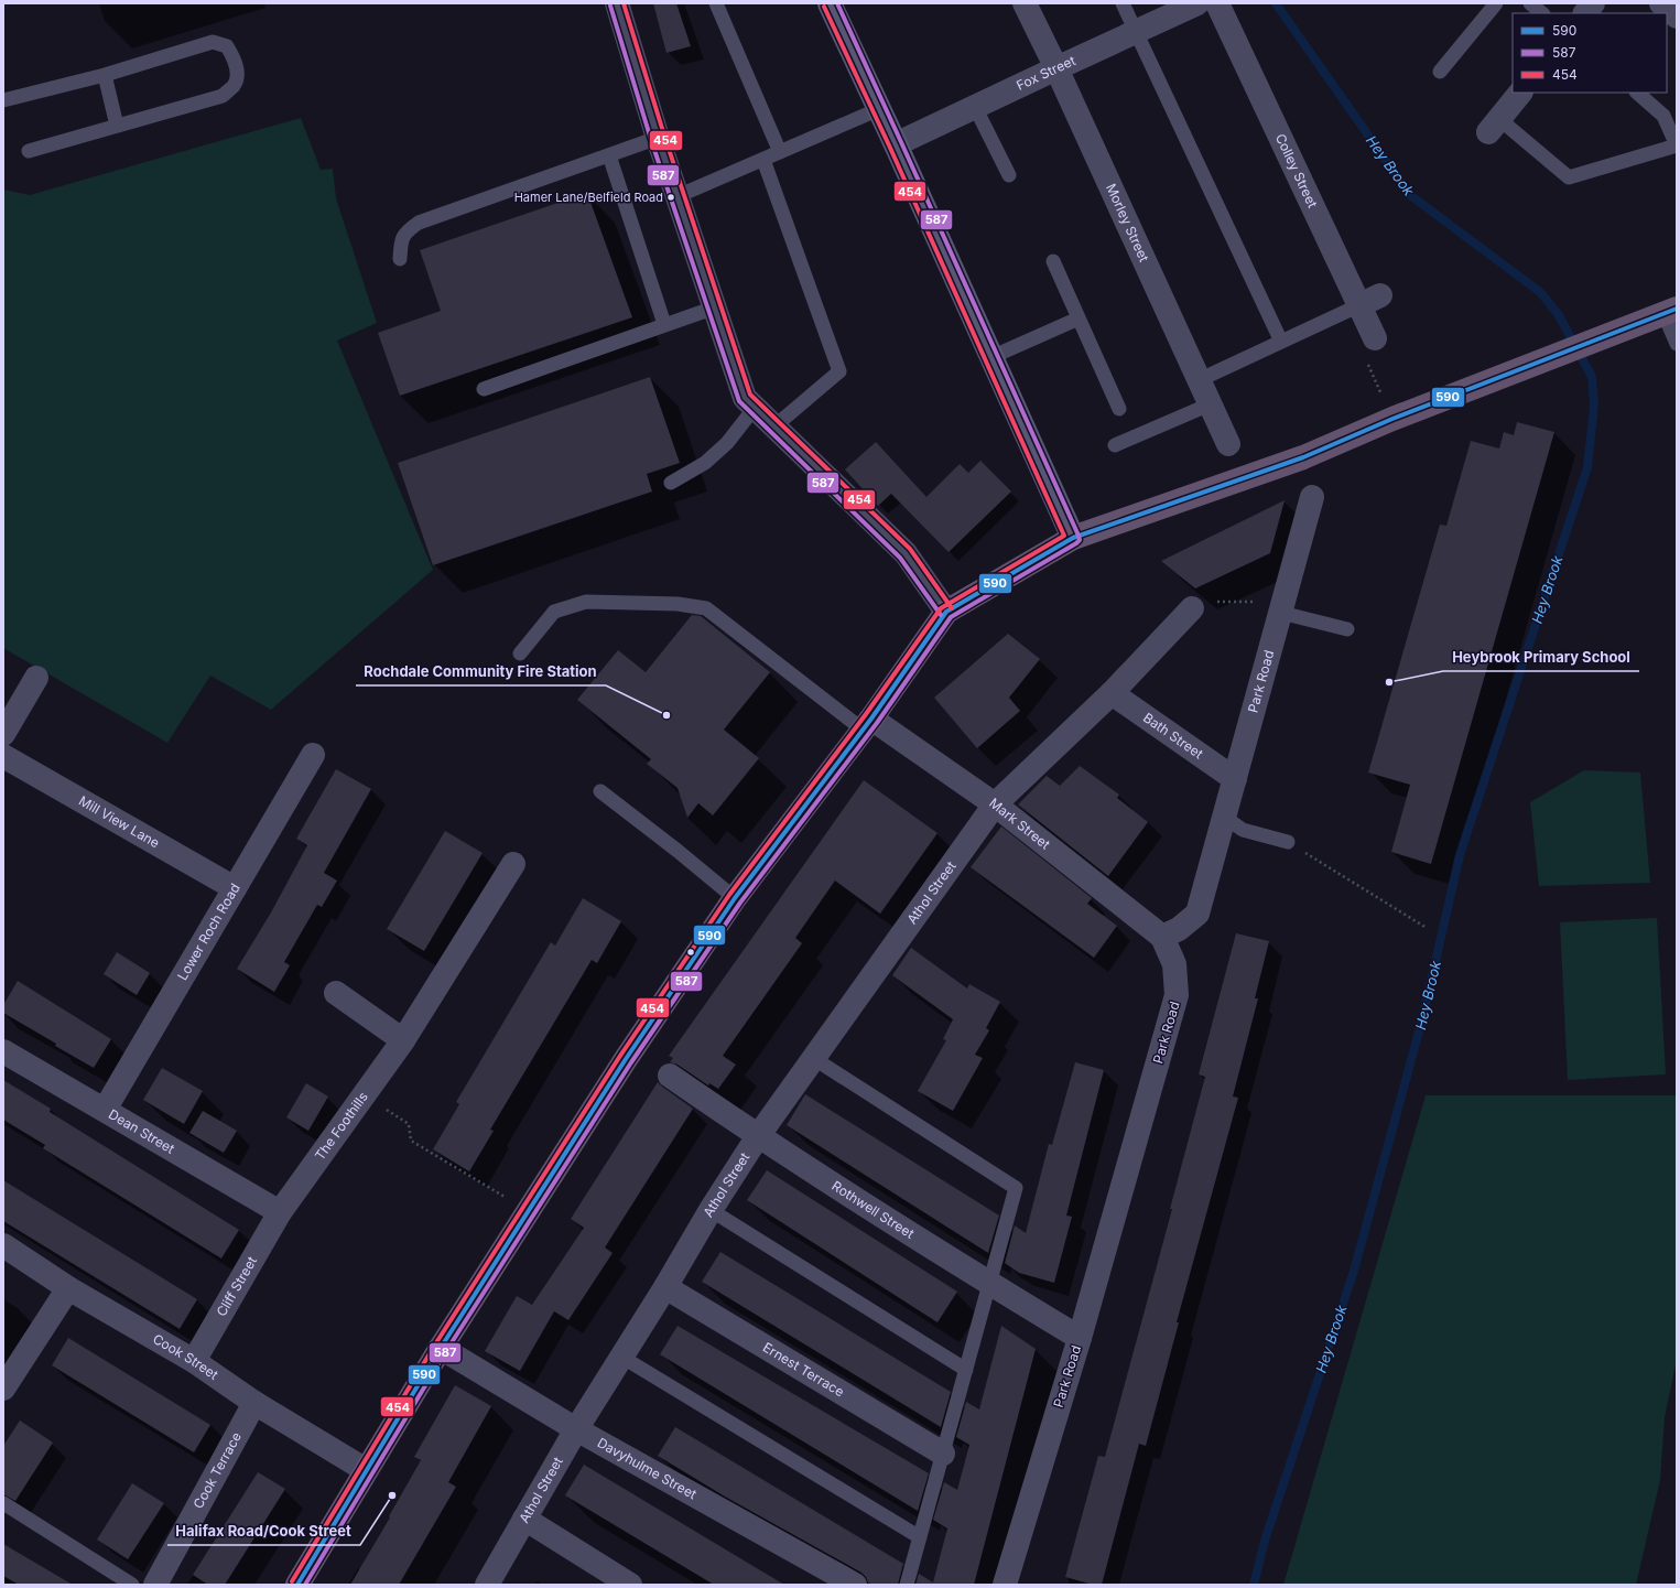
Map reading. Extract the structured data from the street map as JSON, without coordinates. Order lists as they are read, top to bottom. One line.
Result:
{"streets":{"street":["Fox Street","Colley Street","Morley Street","Park Road","Bath Street","Mill View Lane","Mark Street","Athol Street","Lower Roch Road","The Foothills","Dean Street","Rothwell Street","Cliff Street","Cook Street","Ernest Terrace","Davyhulme Street","Cook Terrace"]},"crossings":[["Fox Street","Morley Street"],["Park Road","Bath Street"],["Park Road","Mark Street"],["Park Road","Rothwell Street"],["Bath Street","Athol Street"],["Mill View Lane","Lower Roch Road"],["Mark Street","Athol Street"],["Athol Street","Rothwell Street"],["Athol Street","Ernest Terrace"],["Athol Street","Davyhulme Street"],["Lower Roch Road","Dean Street"],["The Foothills","Dean Street"],["The Foothills","Cliff Street"],["Dean Street","Cliff Street"],["Cliff Street","Cook Street"],["Cook Street","Cook Terrace"]],"water":["Hey Brook"],"places":["Hamer Lane/Belfield Road","Heybrook Primary School","Rochdale Community Fire Station","Halifax Road/Cook Street"],"lines":["transit line 587","transit line 454","transit line 590"],"legend":["590","587","454"]}
